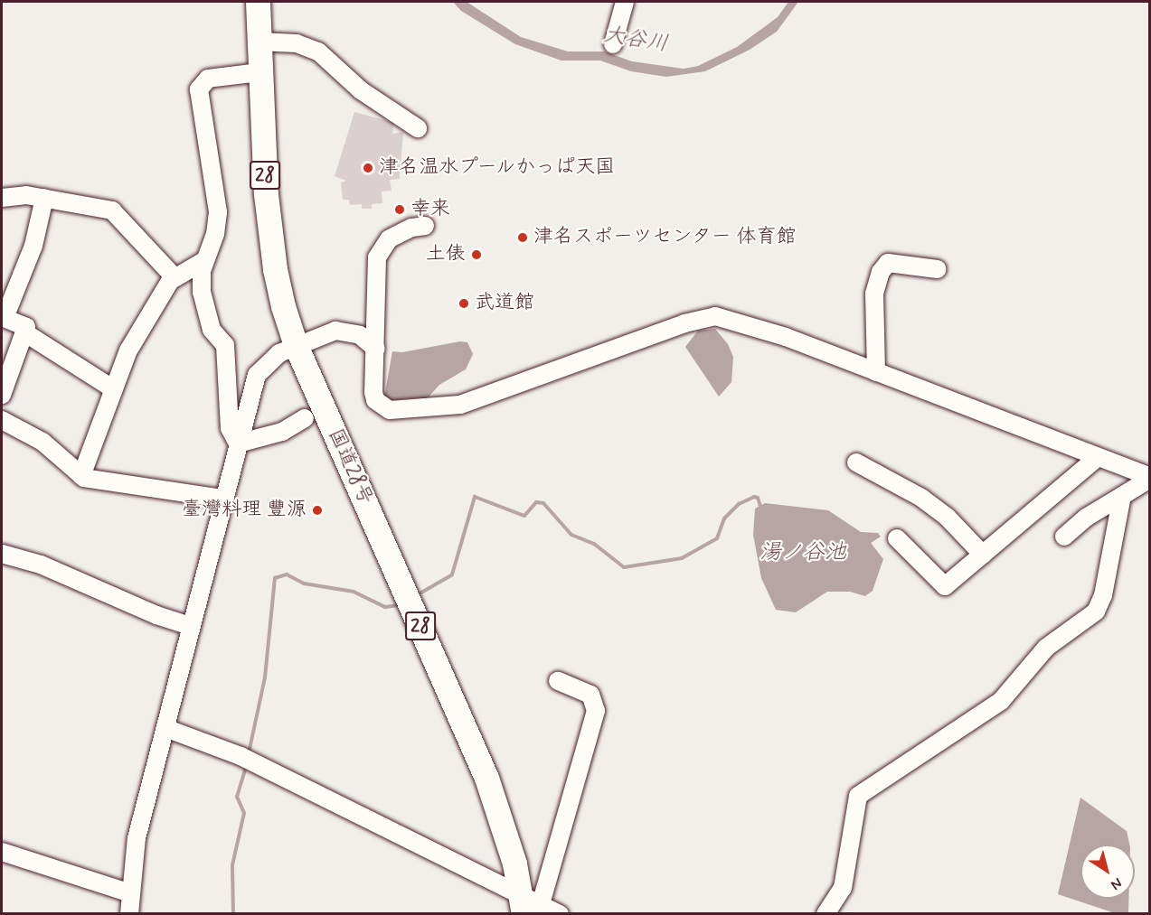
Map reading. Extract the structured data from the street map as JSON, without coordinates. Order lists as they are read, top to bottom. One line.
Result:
{"streets":{"highway":["28","国道28号"]},"water":["大谷川","湯ノ谷池"],"places":["津名温水プールかっぱ天国","幸来","津名スポーツセンター 体育館","土俵","武道館","臺灣料理 豐源"],"north":"bottom right"}
